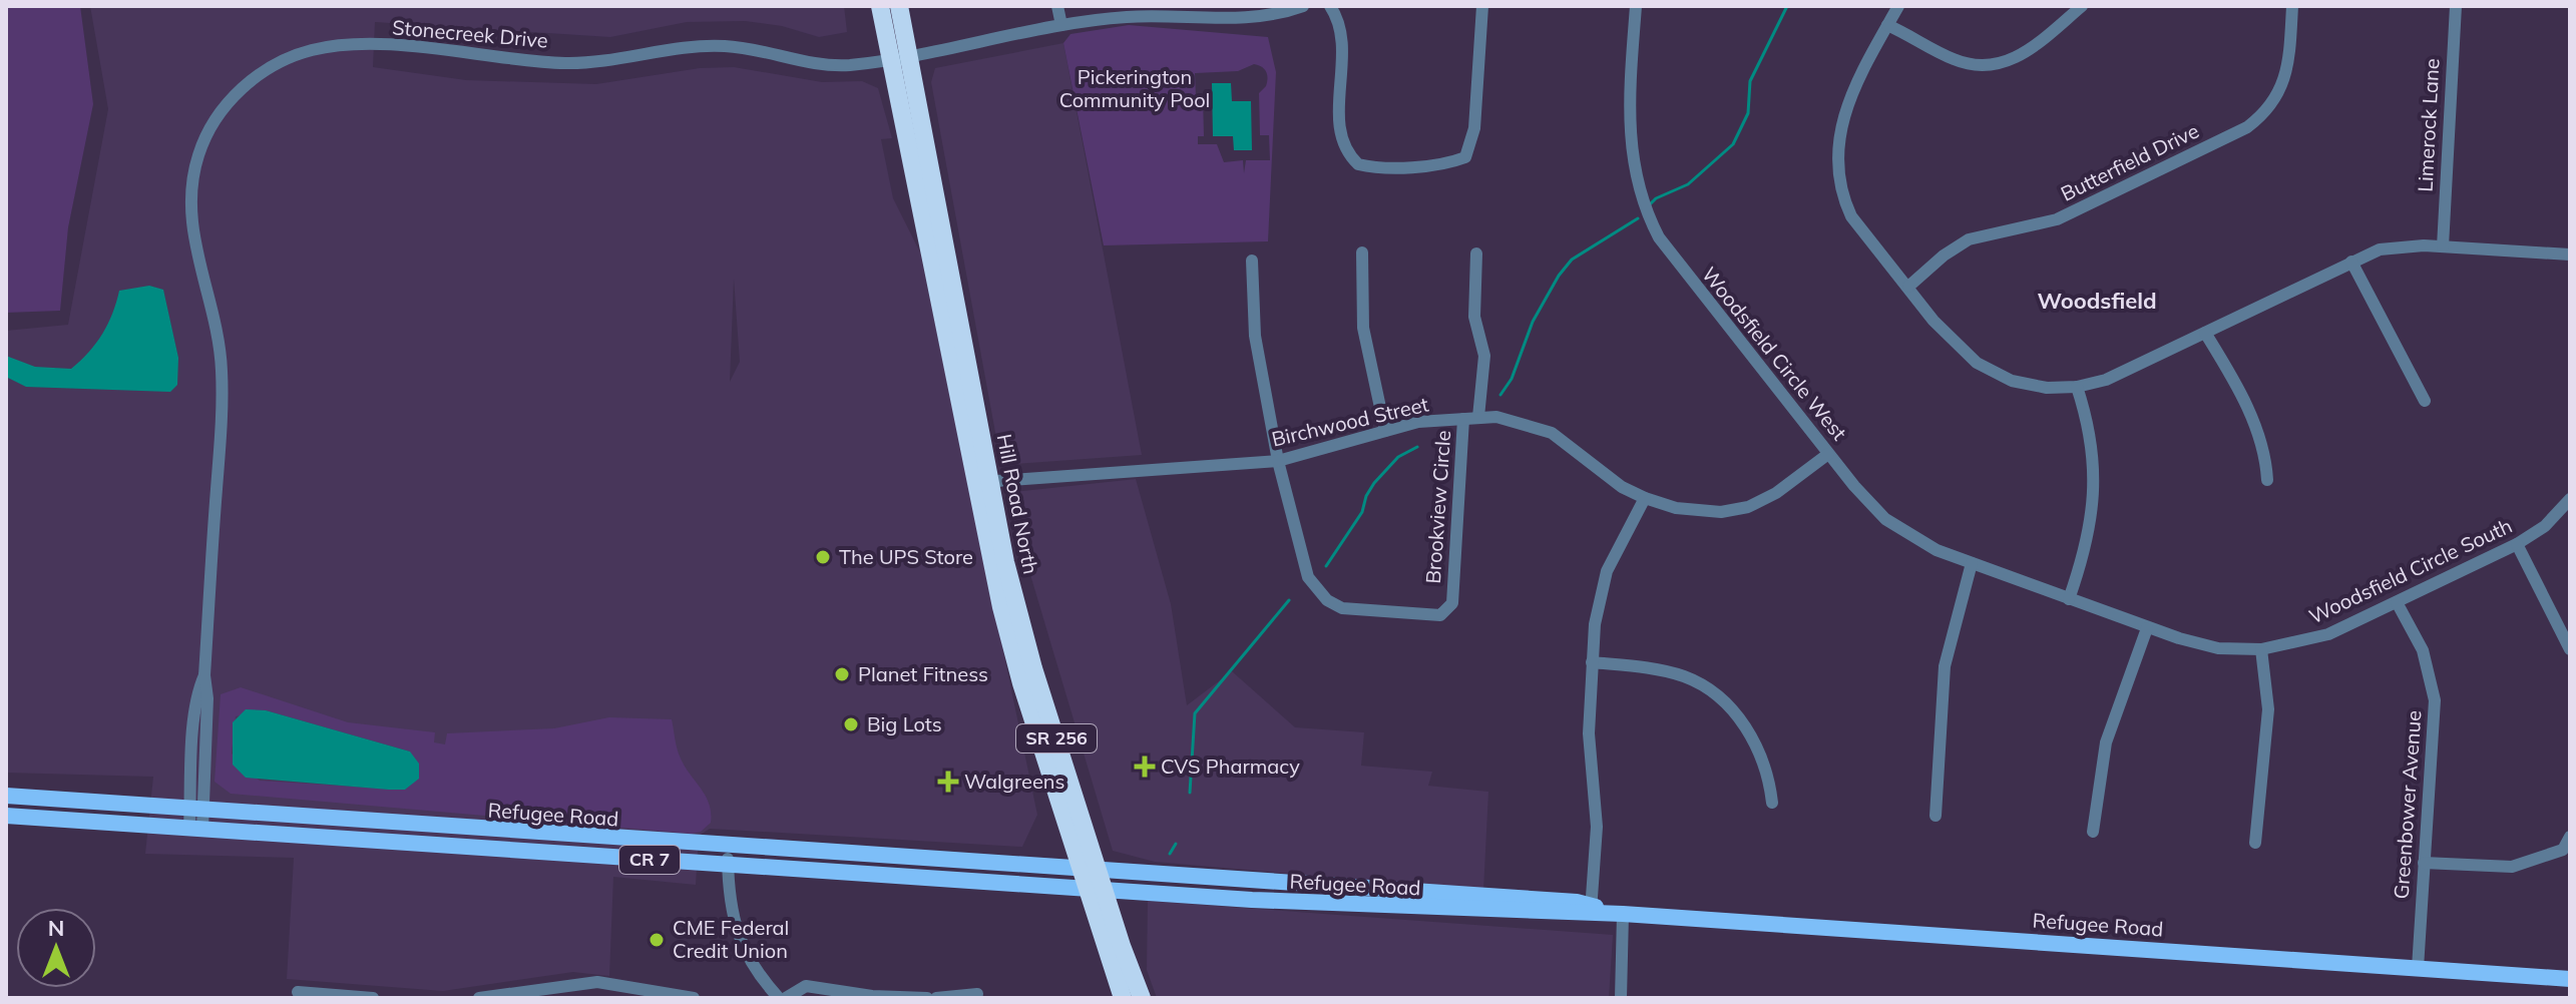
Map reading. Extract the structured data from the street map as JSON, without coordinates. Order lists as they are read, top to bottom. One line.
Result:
{"streets":{"highway":["Hill Road North","SR 256"],"main road":["Refugee Road","CR 7"],"street":["Stonecreek Drive","Limerock Lane","Butterfield Drive","Woodsfield Circle West","Birchwood Street","Brookview Circle","Woodsfield Circle South","Greenbower Avenue"]},"crossings":[["Stonecreek Drive","Hill Road North"],["Stonecreek Drive","Refugee Road"],["Woodsfield Circle West","Birchwood Street"],["Woodsfield Circle West","Woodsfield Circle South"],["Birchwood Street","Hill Road North"],["Birchwood Street","Brookview Circle"],["Hill Road North","Refugee Road"],["Woodsfield Circle South","Greenbower Avenue"],["Greenbower Avenue","Refugee Road"]],"districts":["Woodsfield"],"parks":["Pickerington Community Pool"],"places":{"other":["The UPS Store","Planet Fitness","Big Lots","CME Federal Credit Union"],"health":["CVS Pharmacy","Walgreens"]},"north":"top"}
